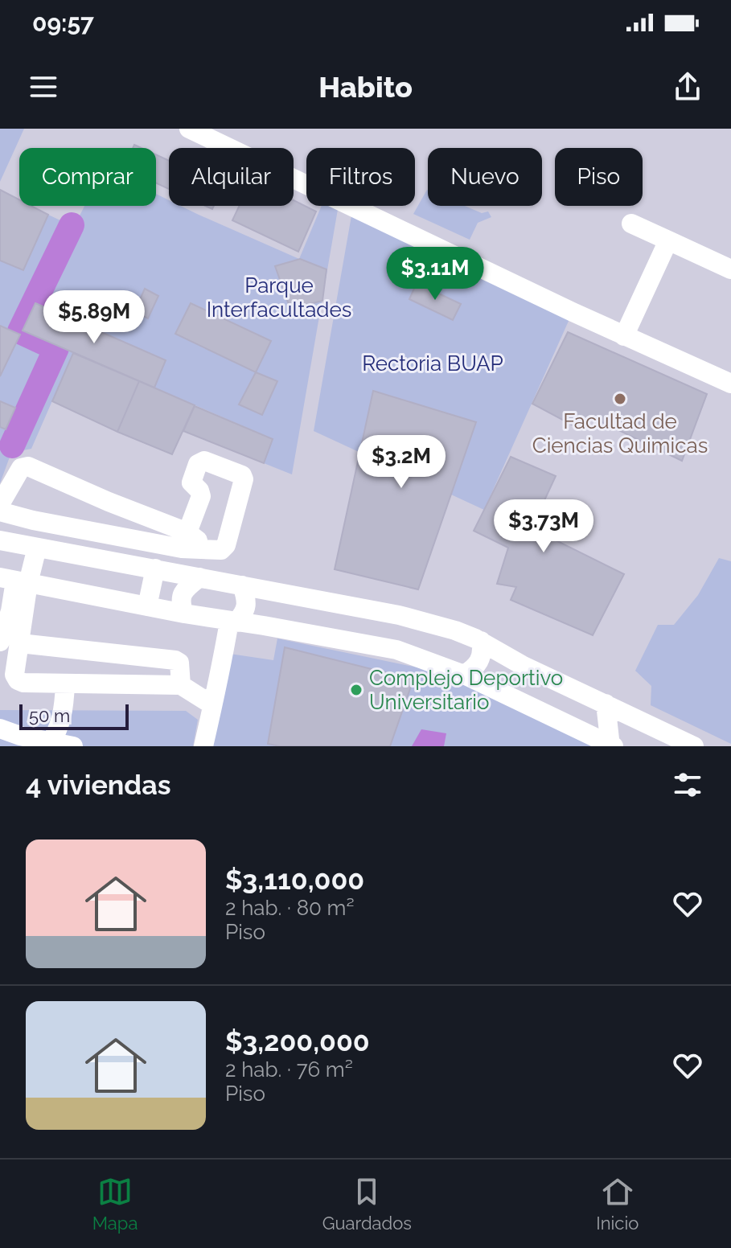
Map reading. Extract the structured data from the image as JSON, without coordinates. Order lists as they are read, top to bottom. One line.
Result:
{"parks":["Parque Interfacultades","Rectoria BUAP"],"places":["Facultad de Ciencias Quimicas","Complejo Deportivo Universitario"],"scale_bar":"50 m","page":{"status":"09:57","header":"Habito","chip":["Comprar","Alquilar","Filtros","Nuevo","Piso"],"price":["$3.11M","$5.89M","$3.2M","$3.73M"],"scale":"50 m","heading":"4 viviendas","list":[{"name":"$3,110,000","note":"2 hab. · 80 m² · Piso"},{"name":"$3,200,000","note":"2 hab. · 76 m² · Piso"}],"tabs":["Mapa","Guardados","Inicio"]}}
